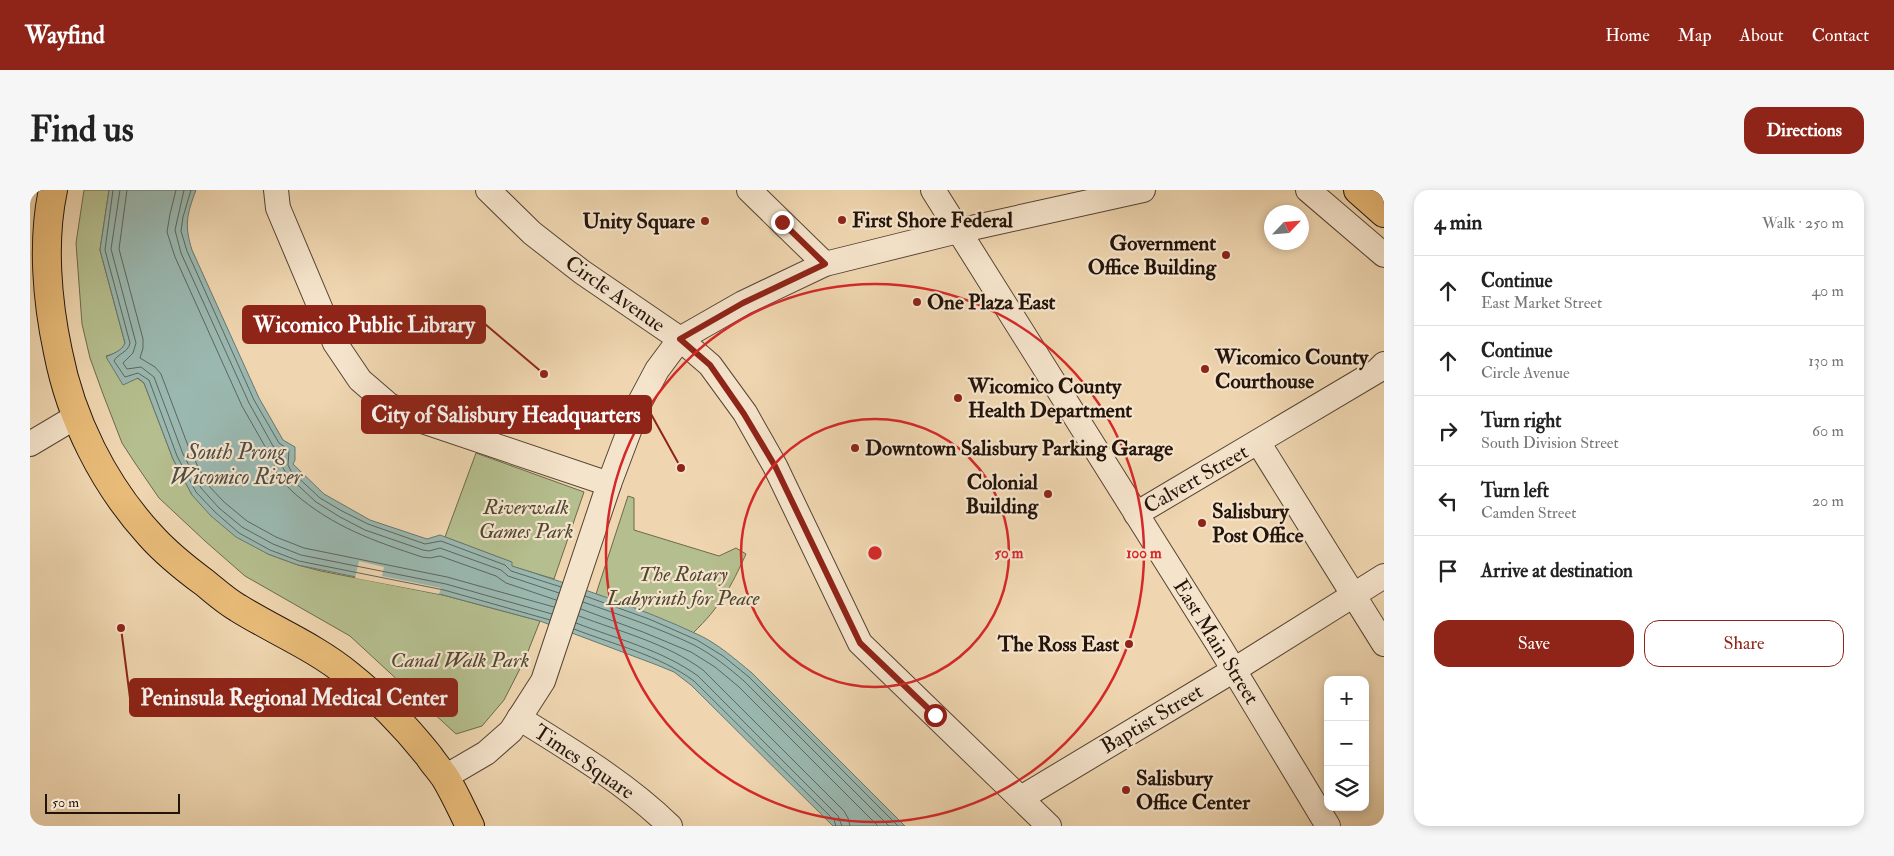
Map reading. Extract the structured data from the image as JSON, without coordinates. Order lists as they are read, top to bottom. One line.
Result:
{"streets":{"street":["Circle Avenue","Calvert Street","East Main Street","Baptist Street","Times Square"]},"crossings":[["Circle Avenue","Baptist Street"],["Calvert Street","East Main Street"],["Calvert Street","Baptist Street"],["East Main Street","Baptist Street"]],"water":["South Prong Wicomico River"],"parks":["Riverwalk Games Park","The Rotary Labyrinth for Peace","Canal Walk Park"],"places":["First Shore Federal","Unity Square","Government Office Building","One Plaza East","Wicomico County Courthouse","Wicomico Public Library","Wicomico County Health Department","Downtown Salisbury Parking Garage","City of Salisbury Headquarters","Colonial Building","Salisbury Post Office","Peninsula Regional Medical Center","The Ross East","Salisbury Office Center"],"scale_bar":"50 m","north":"top right","page":{"header":"Wayfind","nav":["Home","Map","About","Contact"],"buttons":["Directions",["Save","Share"]],"title":"Find us","heading":["4 min","Walk · 250 m"],"list":[["Continue","East Market Street","40 m"],["Continue","Circle Avenue","130 m"],["Turn right","South Division Street","60 m"],["Turn left","Camden Street","20 m"],"Arrive at destination"],"map_buttons":["+","−"],"scale":"50 m"},"rings":["50 m","100 m"]}
